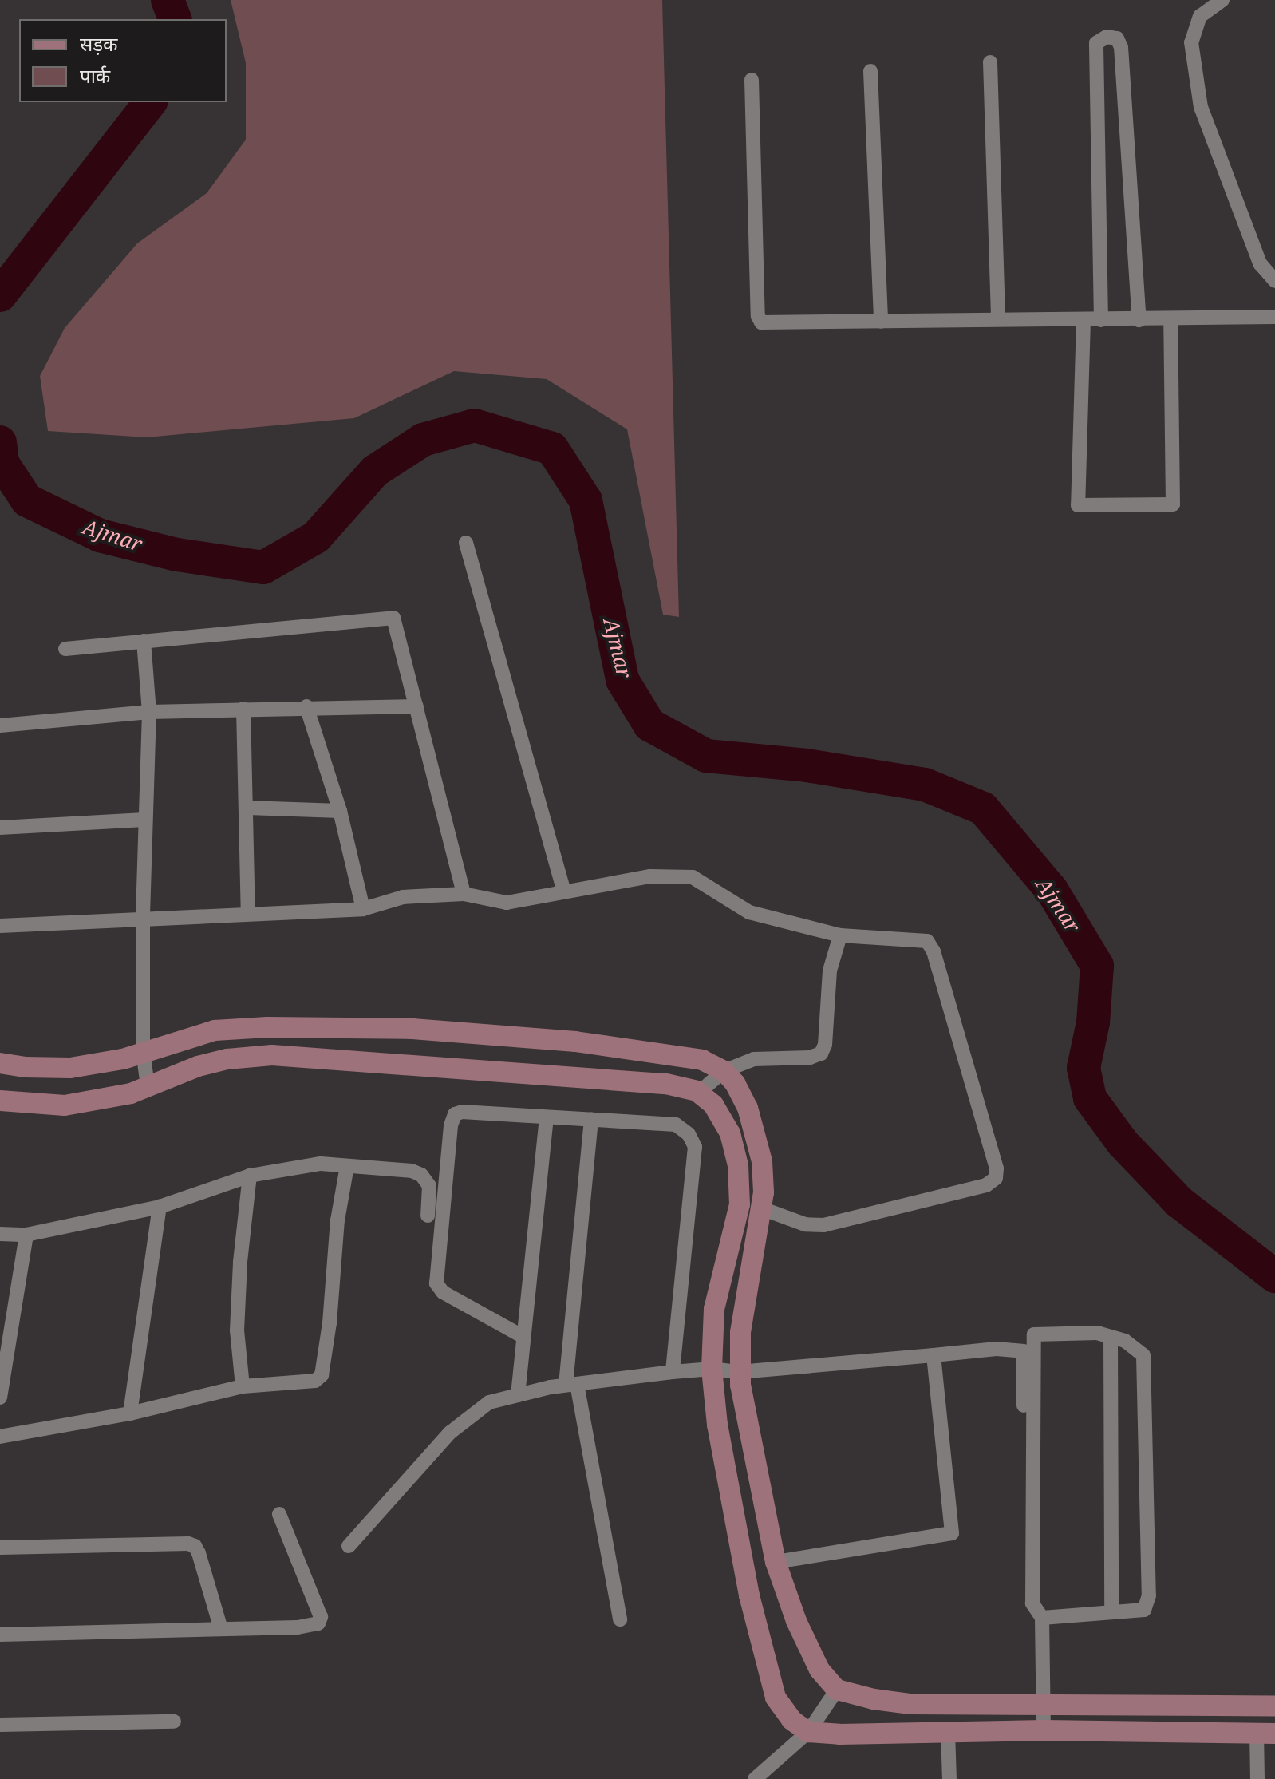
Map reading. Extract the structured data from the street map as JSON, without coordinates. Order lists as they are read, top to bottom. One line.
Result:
{"water":["Ajmar"],"legend":["सड़क","पार्क"]}
